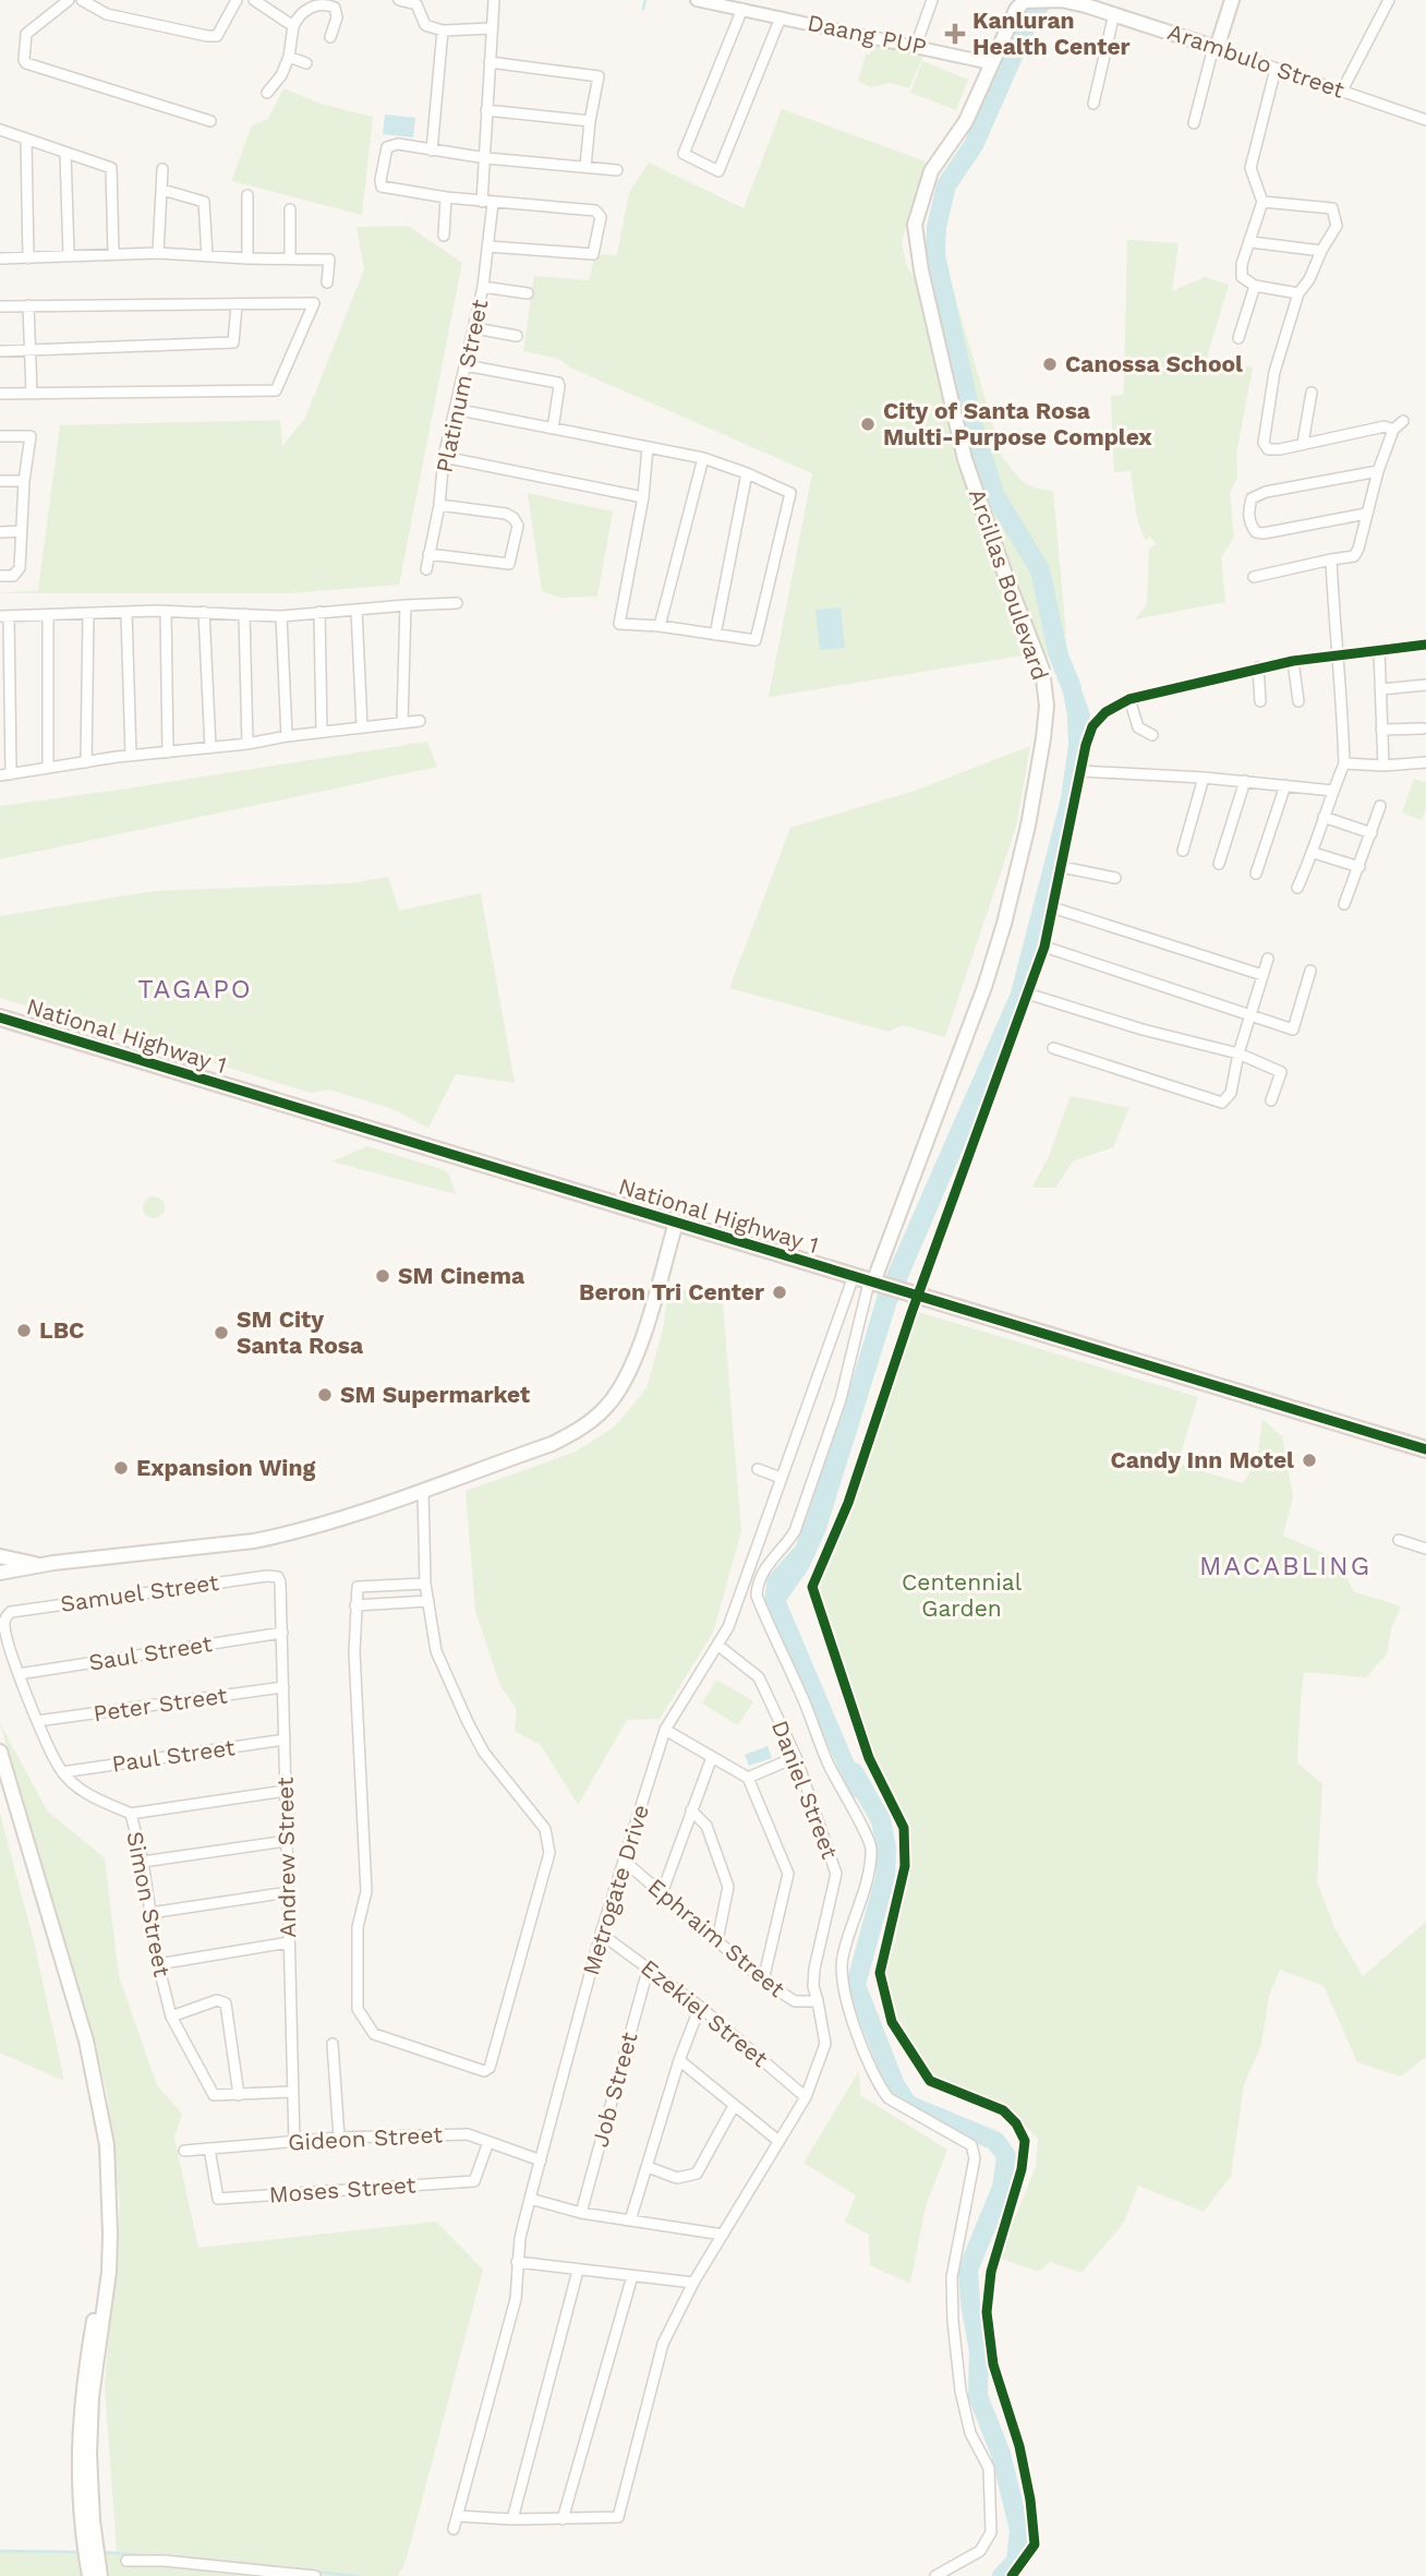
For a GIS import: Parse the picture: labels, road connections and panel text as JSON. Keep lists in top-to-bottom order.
{
  "streets": {
    "highway": ["National Highway 1"],
    "main road": ["Arambulo Street", "Arcillas Boulevard"],
    "street": [
      "Daang PUP",
      "Platinum Street",
      "Samuel Street",
      "Saul Street",
      "Peter Street",
      "Paul Street",
      "Daniel Street",
      "Andrew Street",
      "Metrogate Drive",
      "Simon Street",
      "Ephraim Street",
      "Ezekiel Street",
      "Job Street",
      "Gideon Street",
      "Moses Street"
    ]
  },
  "crossings": [
    ["Daang PUP", "Arcillas Boulevard"],
    ["Arambulo Street", "Arcillas Boulevard"],
    ["Arcillas Boulevard", "National Highway 1"],
    ["Arcillas Boulevard", "Metrogate Drive"],
    ["National Highway 1", "Metrogate Drive"],
    ["Samuel Street", "Andrew Street"],
    ["Samuel Street", "Simon Street"],
    ["Saul Street", "Andrew Street"],
    ["Saul Street", "Simon Street"],
    ["Peter Street", "Andrew Street"],
    ["Peter Street", "Simon Street"],
    ["Paul Street", "Andrew Street"],
    ["Paul Street", "Simon Street"],
    ["Daniel Street", "Metrogate Drive"],
    ["Daniel Street", "Ephraim Street"],
    ["Andrew Street", "Gideon Street"],
    ["Metrogate Drive", "Ephraim Street"],
    ["Metrogate Drive", "Ezekiel Street"],
    ["Metrogate Drive", "Gideon Street"],
    ["Ephraim Street", "Ezekiel Street"],
    ["Ezekiel Street", "Job Street"],
    ["Gideon Street", "Moses Street"]
  ],
  "districts": ["TAGAPO", "MACABLING"],
  "parks": ["Centennial Garden"],
  "places": {
    "health": ["Kanluran Health Center"],
    "other": [
      "Canossa School",
      "City of Santa Rosa Multi-Purpose Complex",
      "SM Cinema",
      "Beron Tri Center",
      "LBC",
      "SM City Santa Rosa",
      "SM Supermarket",
      "Candy Inn Motel",
      "Expansion Wing"
    ]
  }
}
